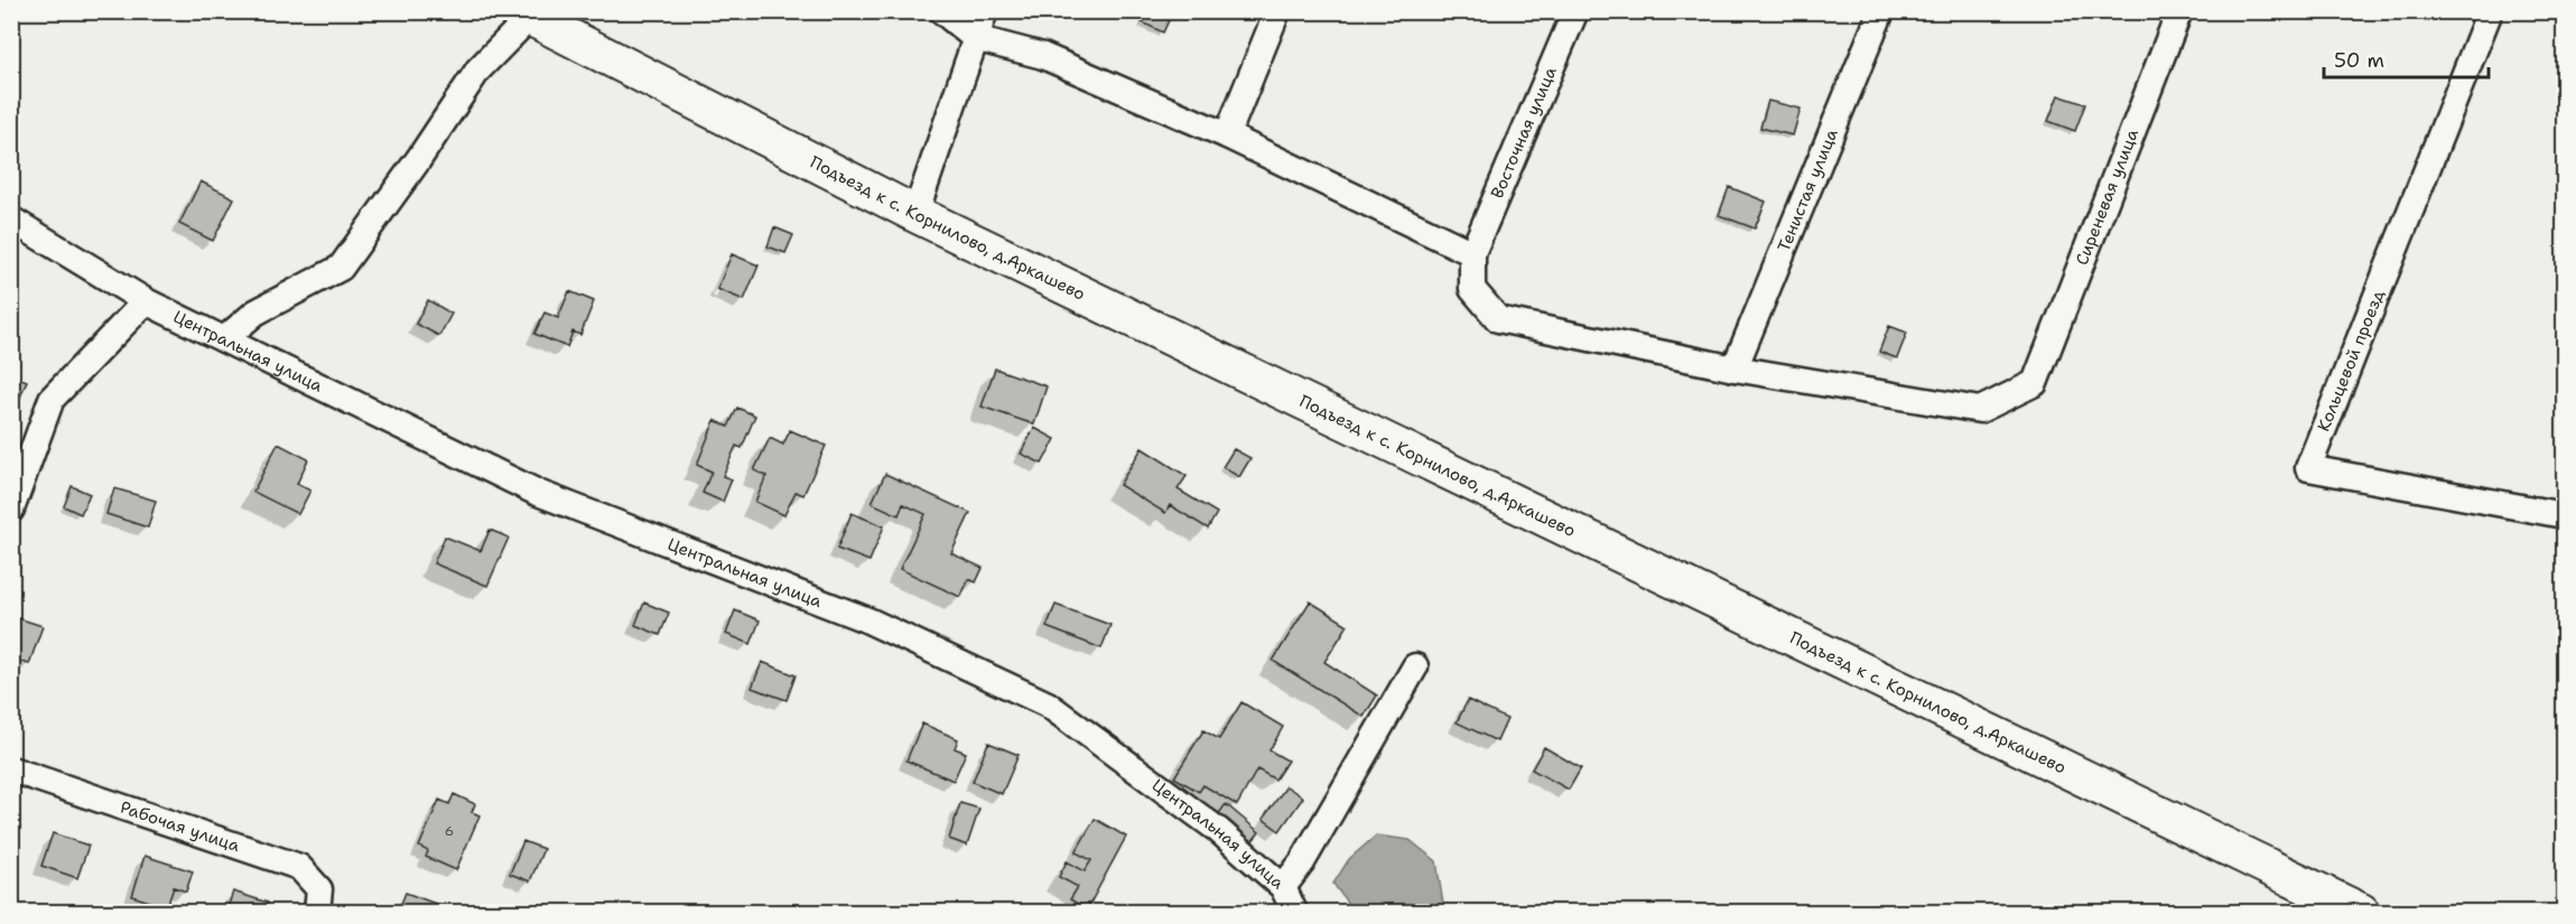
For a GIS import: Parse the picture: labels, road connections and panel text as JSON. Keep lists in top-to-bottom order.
{
  "streets": {
    "street": [
      "Восточная улица",
      "Тенистая улица",
      "Сиреневая улица",
      "Подъезд к с. Корнилово, д.Аркашево",
      "Центральная улица",
      "Кольцевой проезд",
      "Рабочая улица"
    ]
  },
  "crossings": [
    ["Тенистая улица", "Сиреневая улица"]
  ],
  "house_numbers": ["6"],
  "scale_bar": "50 m"
}
